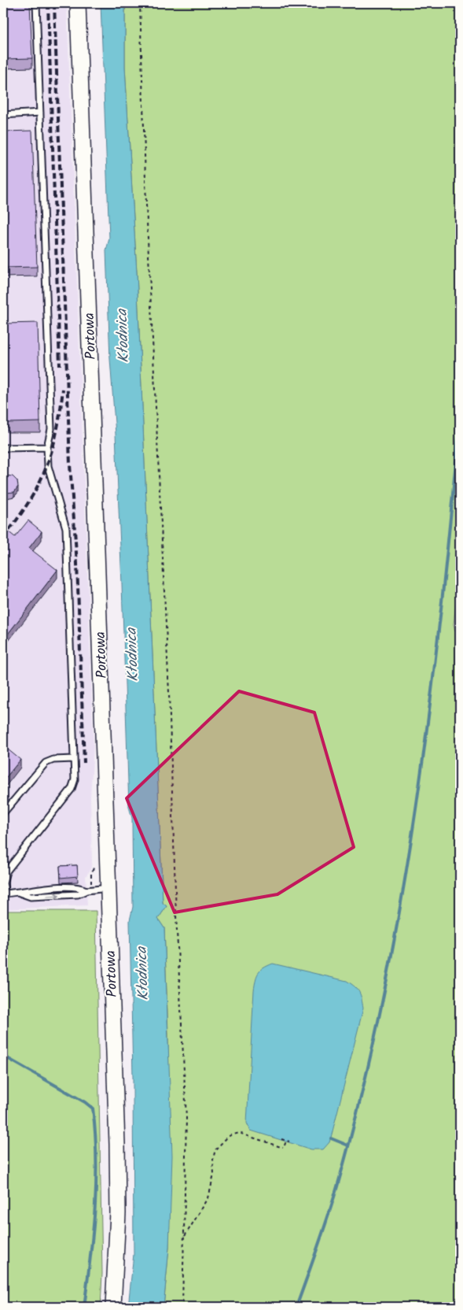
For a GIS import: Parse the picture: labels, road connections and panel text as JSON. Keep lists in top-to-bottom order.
{
  "streets": {
    "street": ["Portowa"]
  },
  "water": ["Kłodnica"]
}
